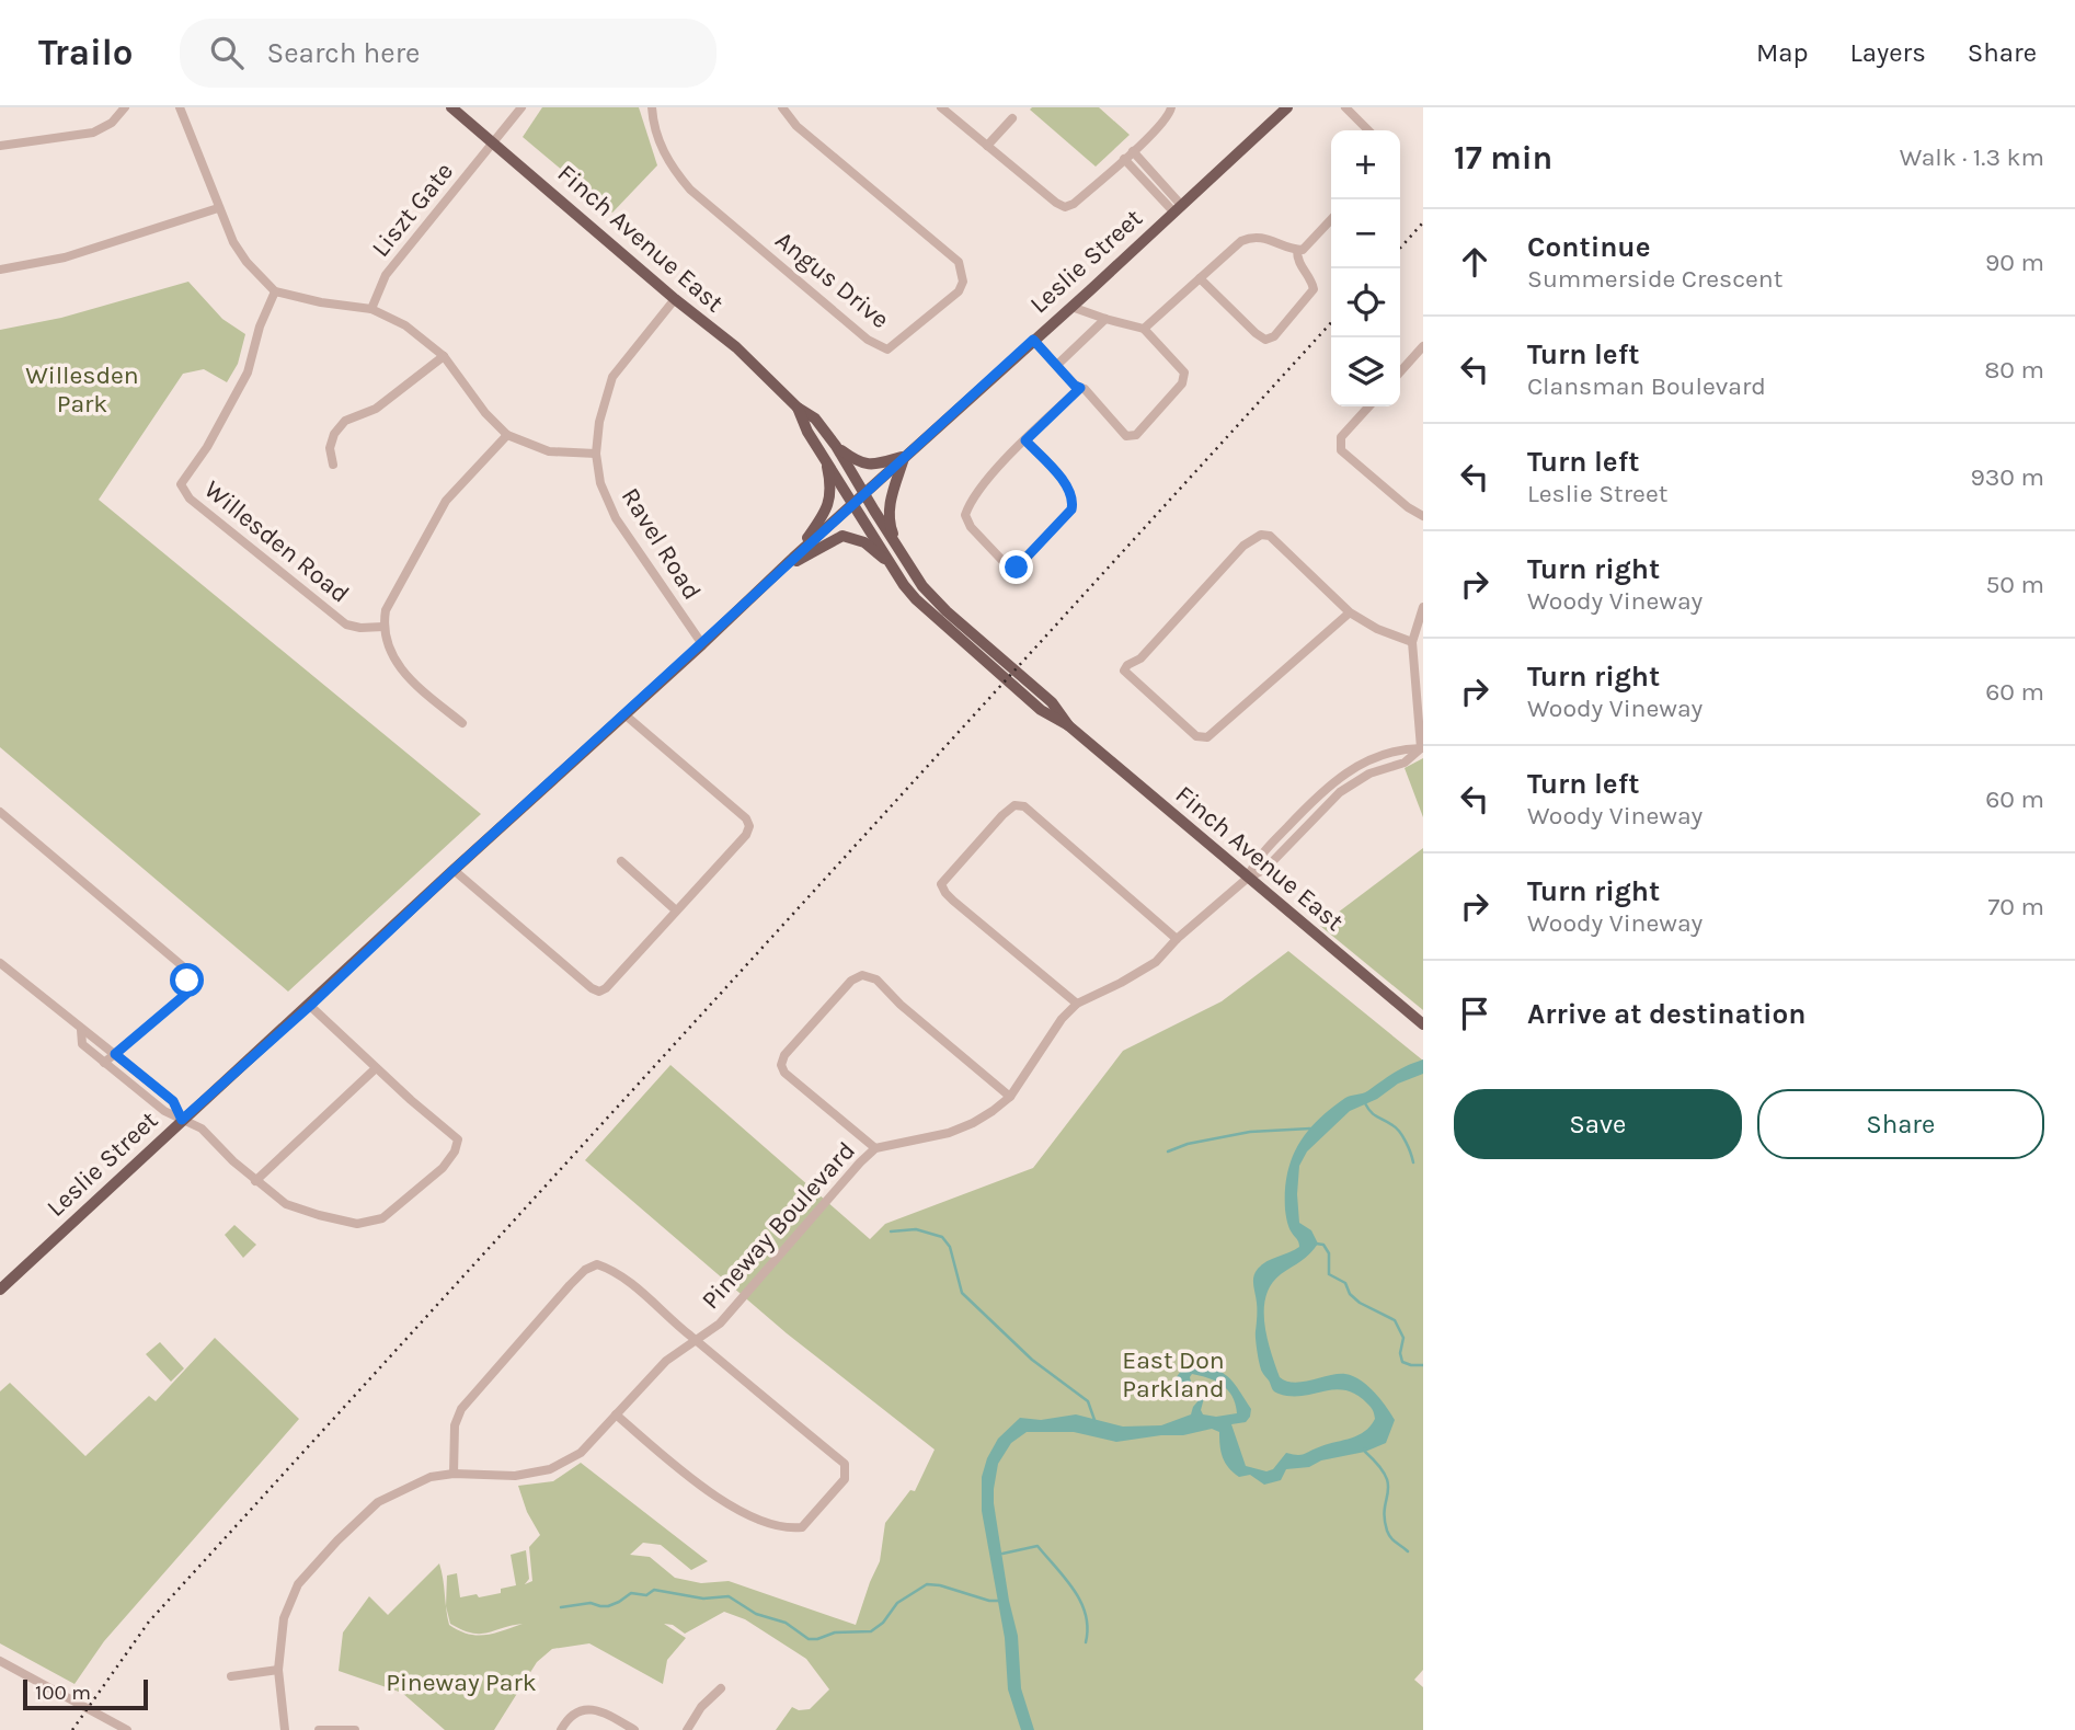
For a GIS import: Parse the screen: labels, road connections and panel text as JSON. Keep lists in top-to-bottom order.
{
  "streets": {
    "main road": ["Finch Avenue East", "Leslie Street"],
    "street": [
      "Liszt Gate",
      "Angus Drive",
      "Willesden Road",
      "Ravel Road",
      "Pineway Boulevard"
    ]
  },
  "crossings": [
    ["Liszt Gate", "Finch Avenue East"],
    ["Finch Avenue East", "Leslie Street"],
    ["Finch Avenue East", "Ravel Road"],
    ["Finch Avenue East", "Pineway Boulevard"],
    ["Leslie Street", "Ravel Road"]
  ],
  "parks": ["Willesden Park", "East Don Parkland", "Pineway Park"],
  "scale_bar": "100 m",
  "page": {
    "header": "Trailo",
    "search": "Search here",
    "nav": ["Map", "Layers", "Share"],
    "heading": ["17 min", "Walk · 1.3 km"],
    "map_buttons": ["+", "−"],
    "list": [
      ["Continue", "Summerside Crescent", "90 m"],
      ["Turn left", "Clansman Boulevard", "80 m"],
      ["Turn left", "Leslie Street", "930 m"],
      ["Turn right", "Woody Vineway", "50 m"],
      ["Turn right", "Woody Vineway", "60 m"],
      ["Turn left", "Woody Vineway", "60 m"],
      ["Turn right", "Woody Vineway", "70 m"],
      "Arrive at destination"
    ],
    "buttons": ["Save", "Share"],
    "scale": "100 m"
  }
}
